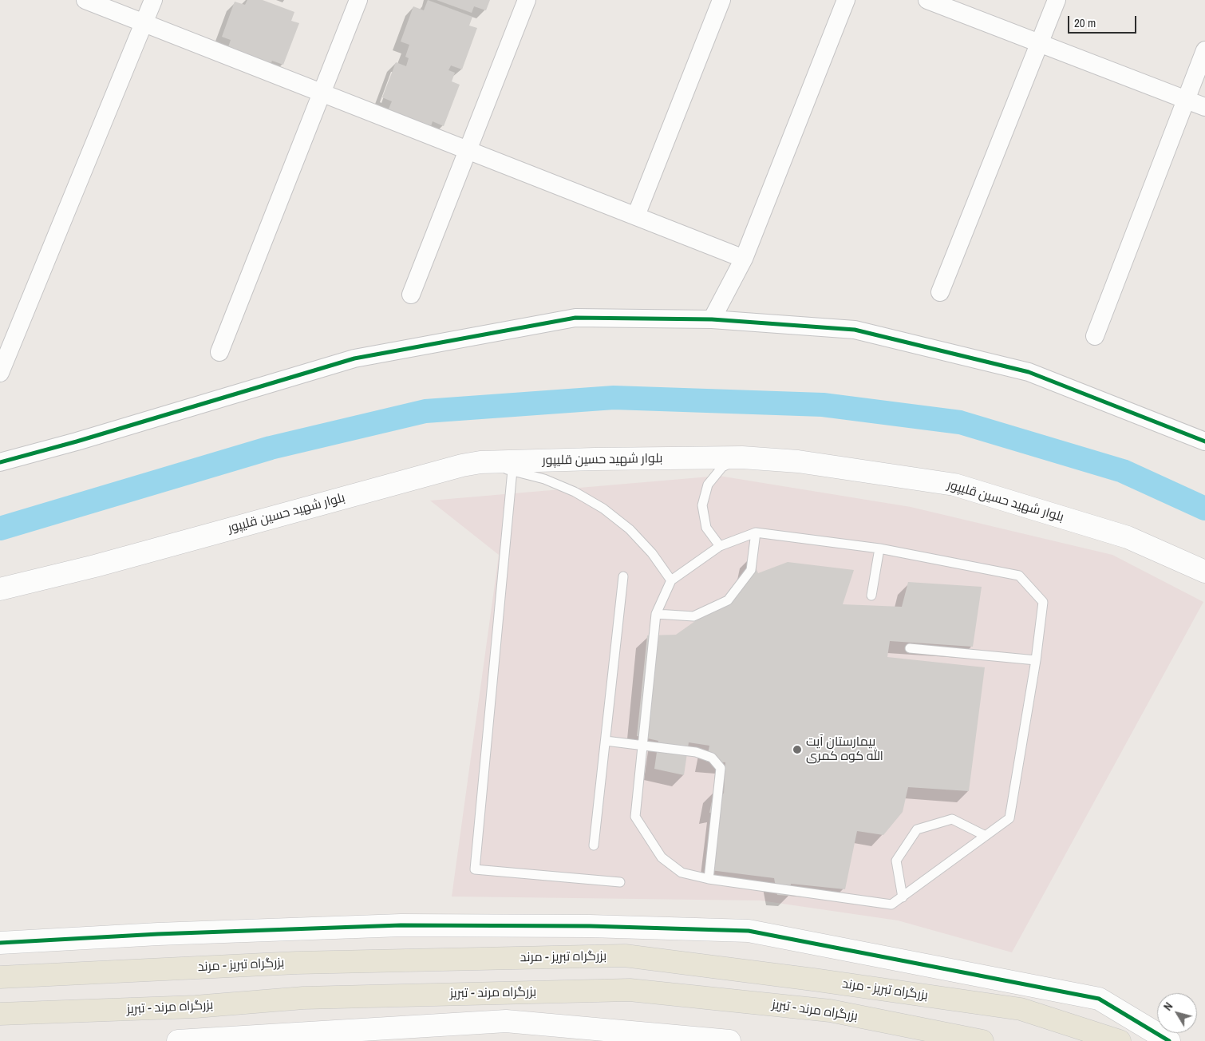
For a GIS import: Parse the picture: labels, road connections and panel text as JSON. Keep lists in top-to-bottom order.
{
  "streets": {
    "main road": ["بزرگراه تبریز - مرند", "بزرگراه مرند - تبریز"],
    "street": ["بلوار شهید حسین قلیپور"]
  },
  "places": ["بیمارستان آیت الله کوه کمری"],
  "scale_bar": "20 m",
  "north": "top left"
}
